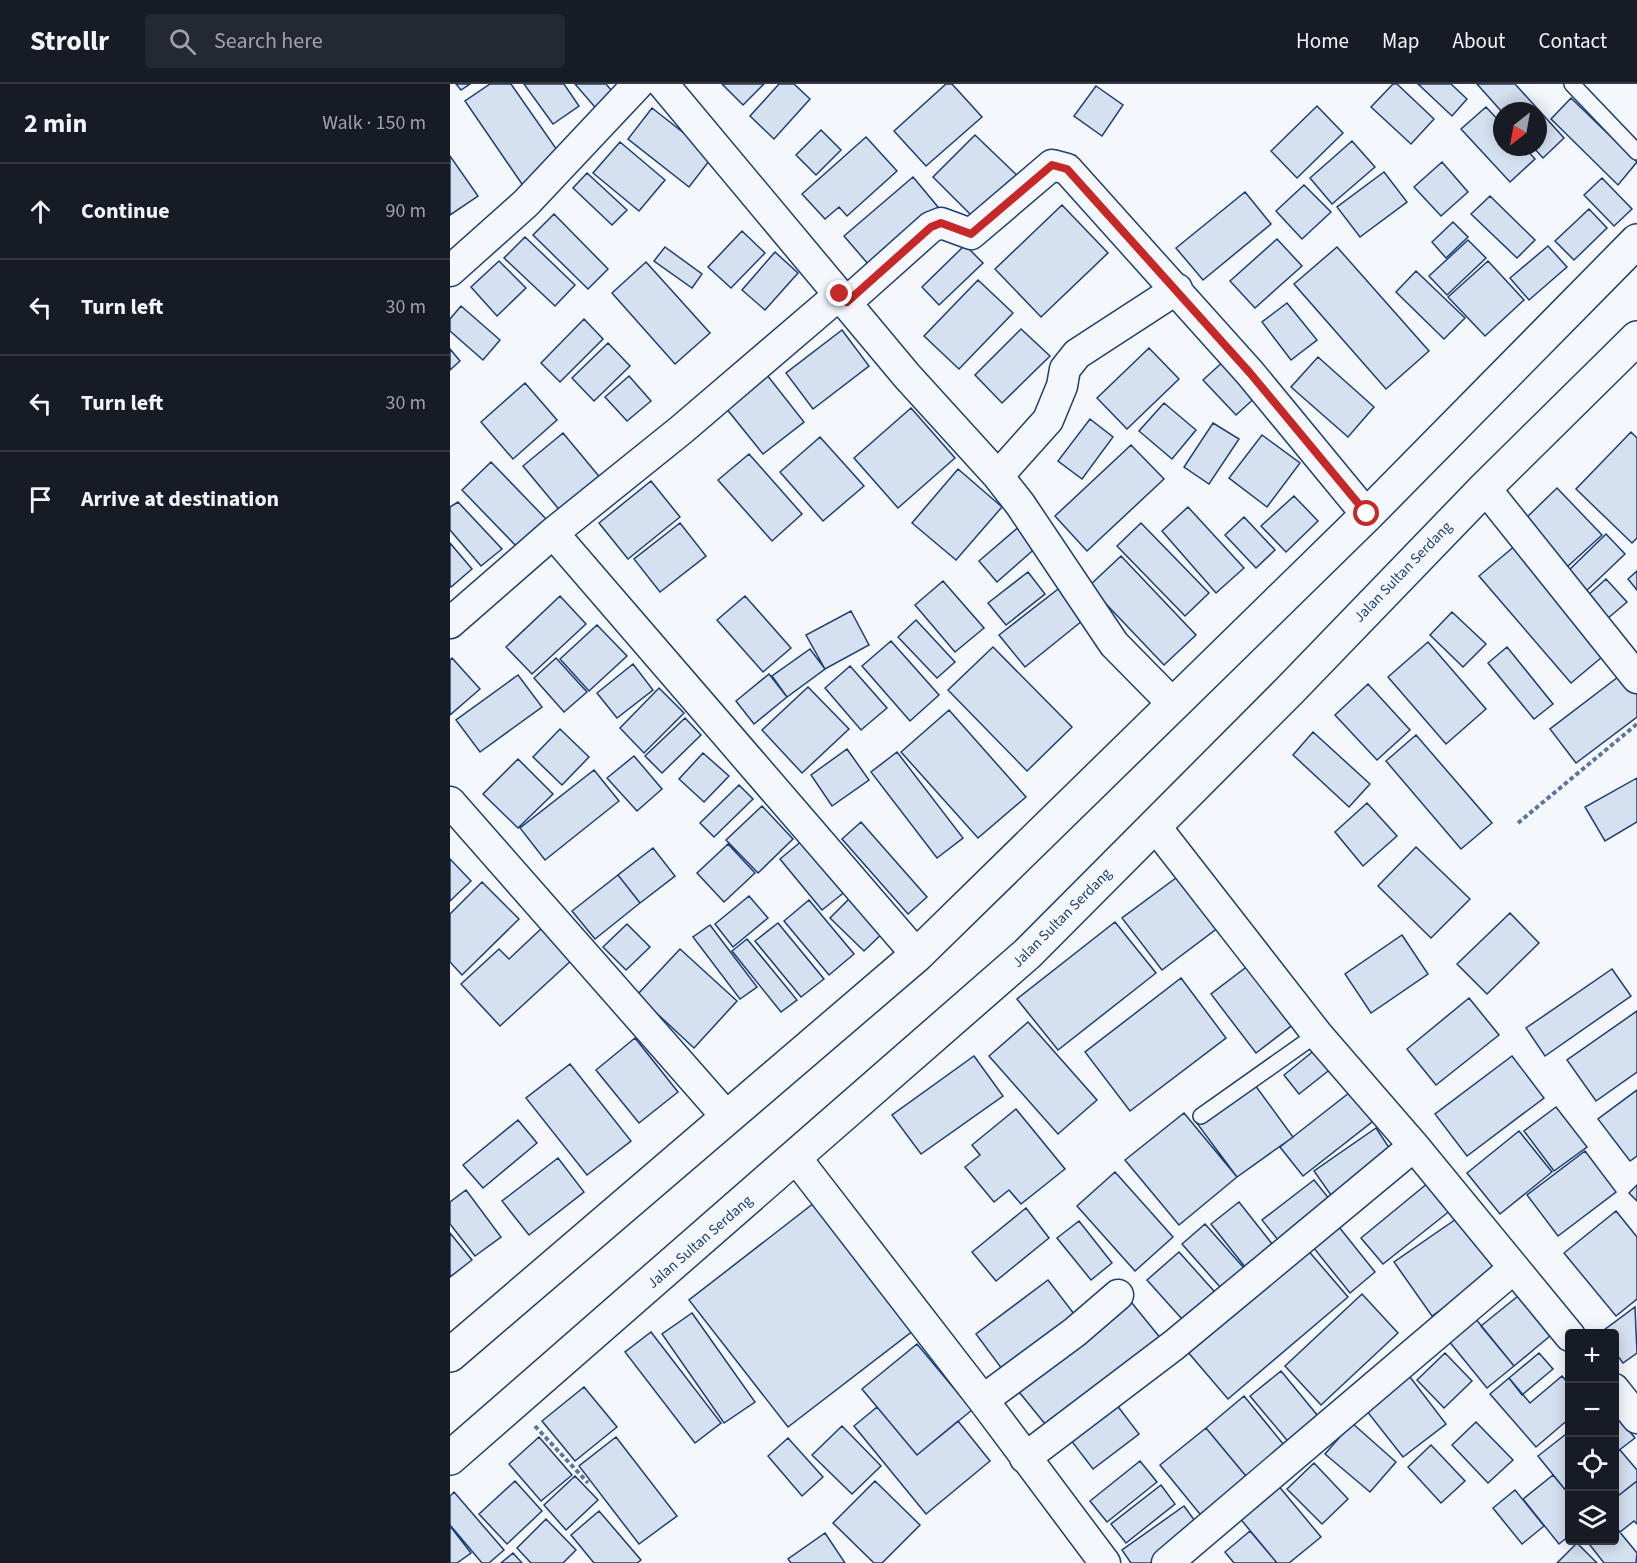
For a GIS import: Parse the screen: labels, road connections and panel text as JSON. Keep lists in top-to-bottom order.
{
  "streets": {
    "highway": ["Jalan Sultan Serdang"]
  },
  "north": "bottom left",
  "page": {
    "header": "Strollr",
    "search": "Search here",
    "nav": [
      "Home",
      "Map",
      "About",
      "Contact"
    ],
    "heading": ["2 min", "Walk · 150 m"],
    "list": [
      ["Continue", "90 m"],
      ["Turn left", "30 m"],
      ["Turn left", "30 m"],
      "Arrive at destination"
    ],
    "map_buttons": ["+", "−"]
  }
}
